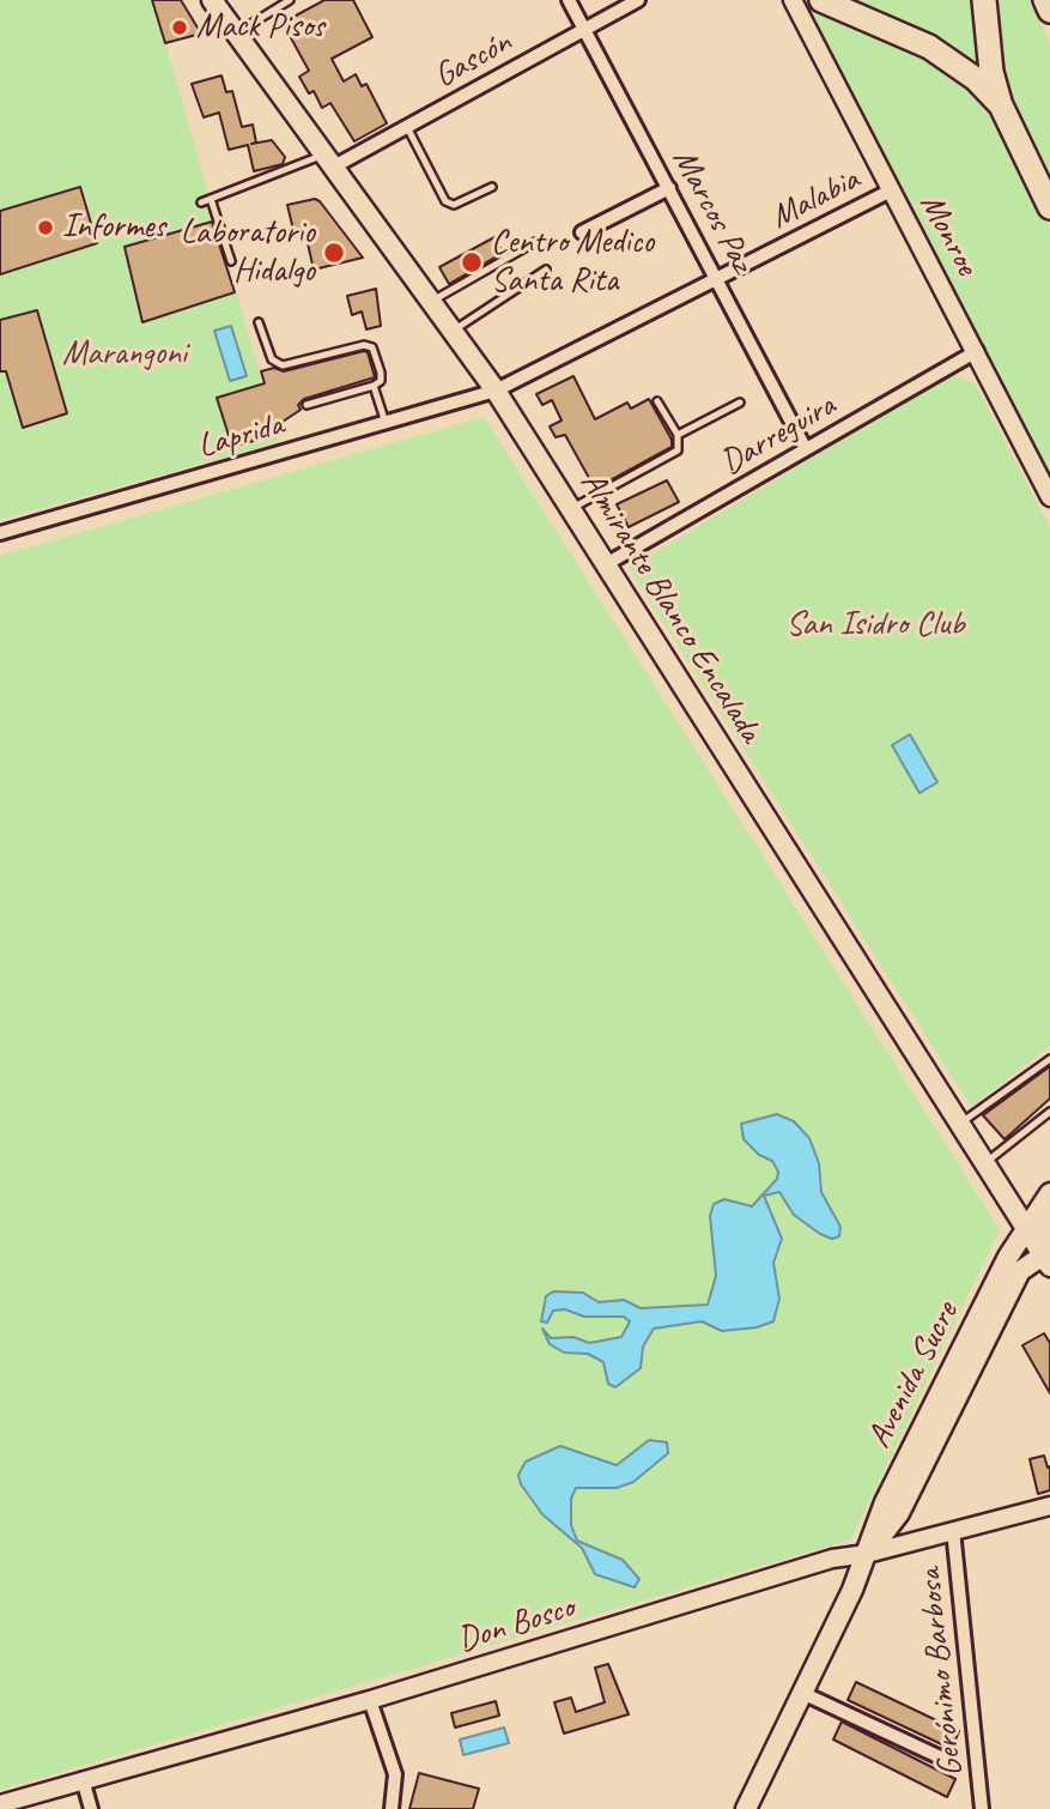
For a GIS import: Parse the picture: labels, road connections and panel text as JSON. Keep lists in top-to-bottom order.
{
  "streets": {
    "main road": ["Almirante Blanco Encalada", "Avenida Sucre"],
    "street": [
      "Gascón",
      "Malabia",
      "Marcos Paz",
      "Monroe",
      "Darreguira",
      "Laprida",
      "Don Bosco",
      "Gerónimo Barbosa"
    ]
  },
  "crossings": [
    ["Gascón", "Marcos Paz"],
    ["Gascón", "Almirante Blanco Encalada"],
    ["Malabia", "Marcos Paz"],
    ["Malabia", "Monroe"],
    ["Malabia", "Laprida"],
    ["Malabia", "Almirante Blanco Encalada"],
    ["Marcos Paz", "Darreguira"],
    ["Monroe", "Darreguira"],
    ["Darreguira", "Almirante Blanco Encalada"],
    ["Laprida", "Almirante Blanco Encalada"],
    ["Almirante Blanco Encalada", "Avenida Sucre"],
    ["Avenida Sucre", "Don Bosco"],
    ["Don Bosco", "Gerónimo Barbosa"]
  ],
  "parks": ["Marangoni", "San Isidro Club"],
  "places": [
    "Mack Pisos",
    "Informes",
    "Laboratorio Hidalgo",
    "Centro Medico Santa Rita"
  ]
}
